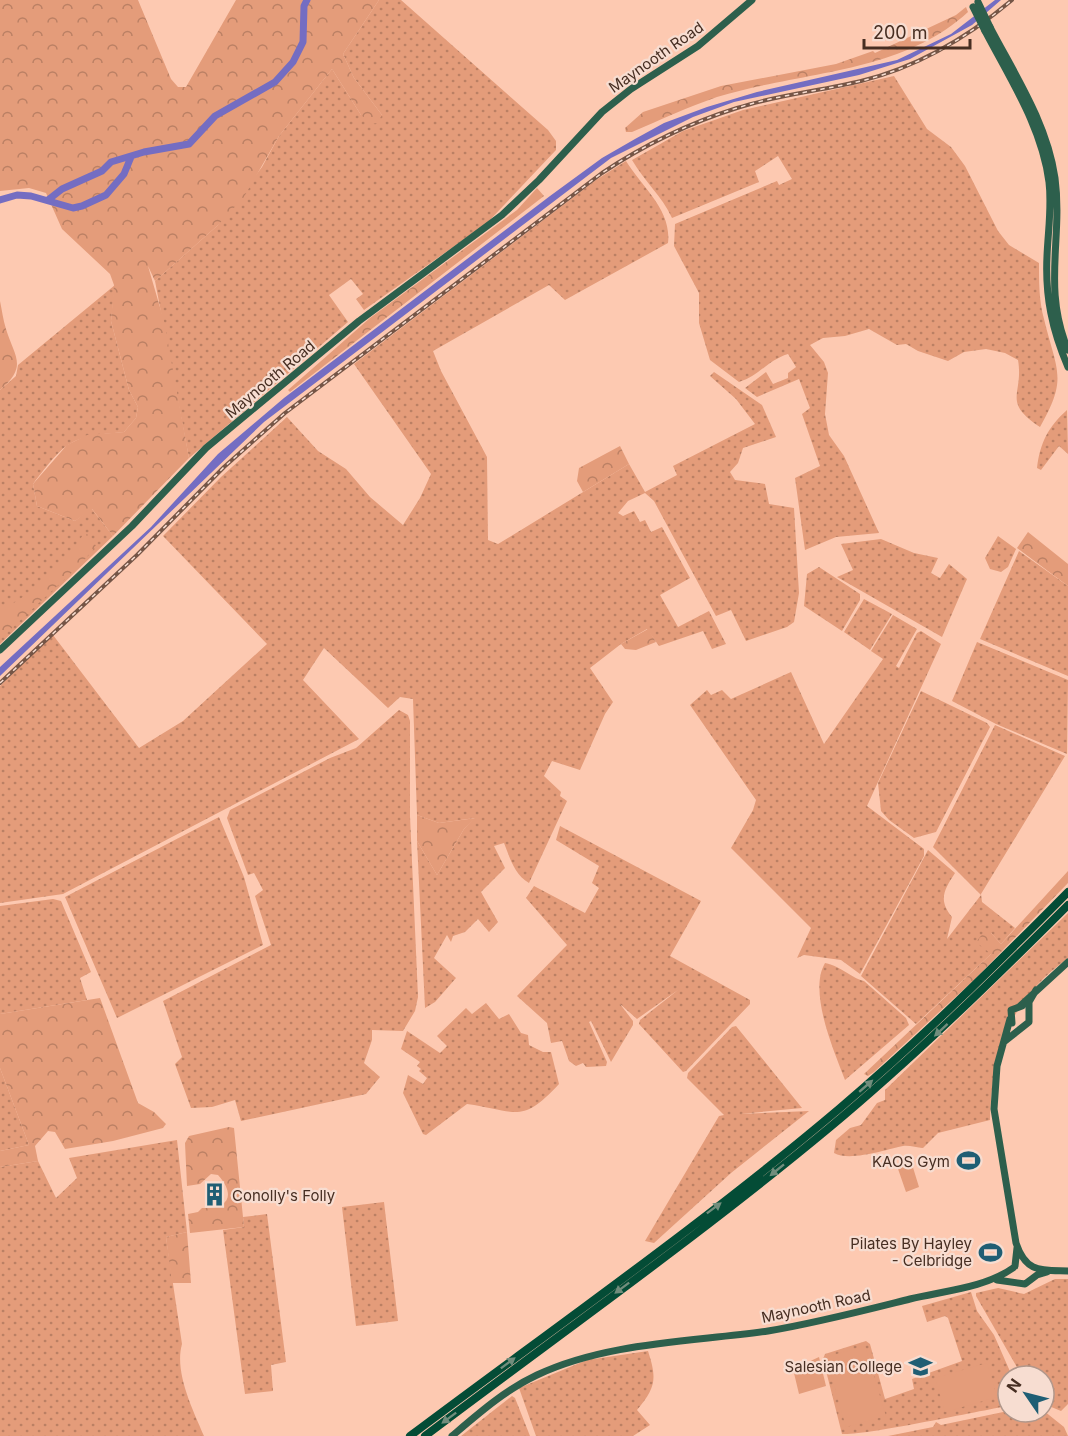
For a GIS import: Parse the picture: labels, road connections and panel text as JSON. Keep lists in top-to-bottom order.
{
  "streets": {
    "main road": ["Maynooth Road"]
  },
  "places": {
    "sports": ["KAOS Gym", "Pilates By Hayley - Celbridge"],
    "building": ["Conolly's Folly"],
    "school or university": ["Salesian College"]
  },
  "scale_bar": "200 m",
  "north": "top left"
}
